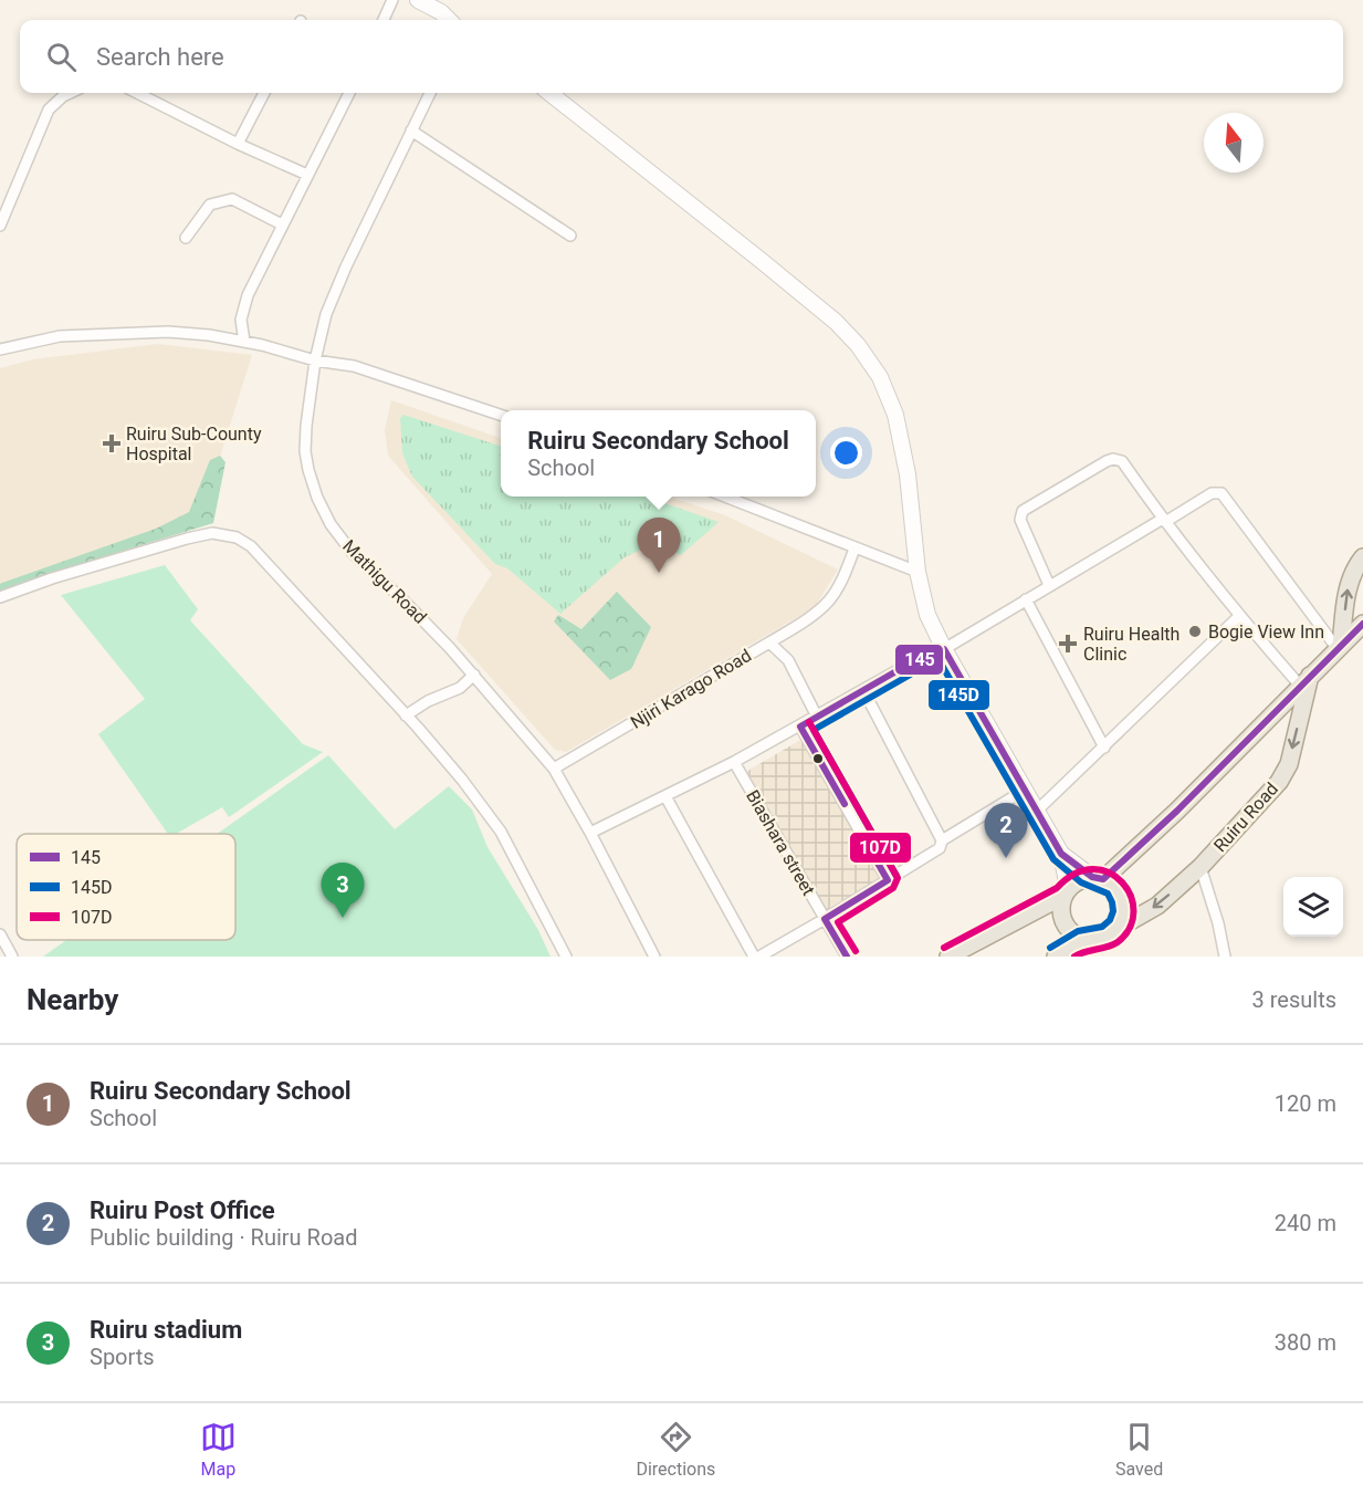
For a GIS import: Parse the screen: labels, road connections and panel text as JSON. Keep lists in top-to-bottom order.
{
  "streets": {
    "main road": ["Ruiru Road"],
    "street": ["Mathigu Road", "Njiri Karago Road", "Biashara street"]
  },
  "crossings": [
    ["Mathigu Road", "Njiri Karago Road"]
  ],
  "places": {
    "health": ["Ruiru Sub-County Hospital", "Ruiru Health Clinic"],
    "other": ["Bogie View Inn"]
  },
  "lines": ["transit line 145", "transit line 145D", "transit line 107D"],
  "legend": ["145", "145D", "107D"],
  "north": "top",
  "page": {
    "search": "Search here",
    "popup": ["Ruiru Secondary School", "School"],
    "pins": ["1", "2", "3"],
    "heading": ["Nearby", "3 results"],
    "list": [
      {
        "mark": "1",
        "name": "Ruiru Secondary School",
        "note": "School",
        "value": "120 m"
      },
      {
        "mark": "2",
        "name": "Ruiru Post Office",
        "note": "Public building · Ruiru Road",
        "value": "240 m"
      },
      {
        "mark": "3",
        "name": "Ruiru stadium",
        "note": "Sports",
        "value": "380 m"
      }
    ],
    "nav": ["Map", "Directions", "Saved"]
  }
}
